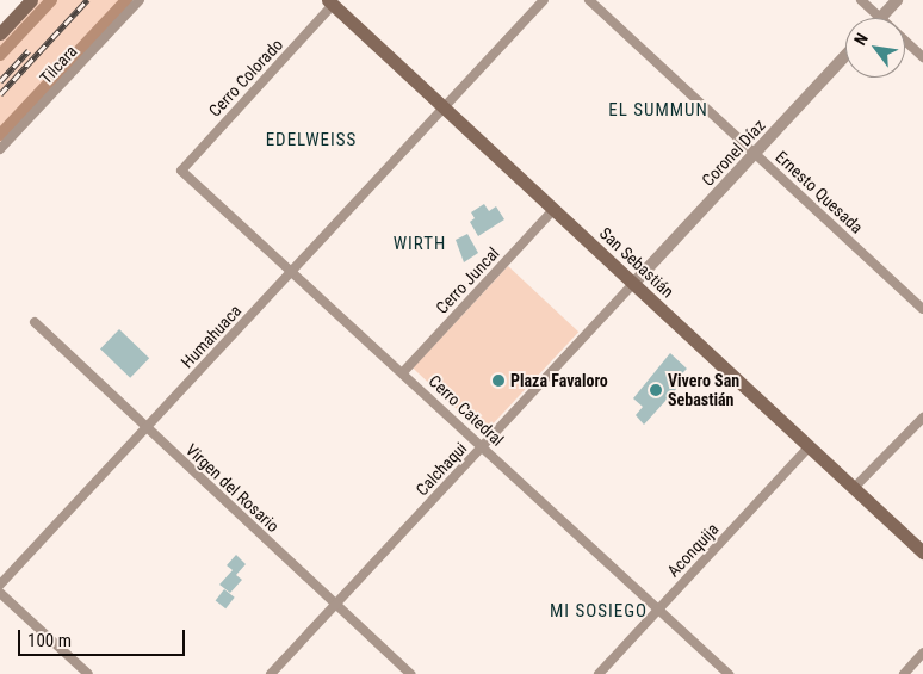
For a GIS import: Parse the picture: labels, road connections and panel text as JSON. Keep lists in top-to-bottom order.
{
  "streets": {
    "main road": ["San Sebastián"],
    "street": [
      "Tilcara",
      "Cerro Colorado",
      "Coronel Díaz",
      "Ernesto Quesada",
      "Cerro Juncal",
      "Humahuaca",
      "Cerro Catedral",
      "Calchaqui",
      "Virgen del Rosario",
      "Aconquija"
    ]
  },
  "crossings": [
    ["Cerro Colorado", "San Sebastián"],
    ["Cerro Colorado", "Cerro Catedral"],
    ["Coronel Díaz", "Ernesto Quesada"],
    ["Coronel Díaz", "San Sebastián"],
    ["Coronel Díaz", "Calchaqui"],
    ["San Sebastián", "Cerro Juncal"],
    ["San Sebastián", "Humahuaca"],
    ["San Sebastián", "Calchaqui"],
    ["San Sebastián", "Aconquija"],
    ["Cerro Juncal", "Cerro Catedral"],
    ["Humahuaca", "Cerro Catedral"],
    ["Humahuaca", "Virgen del Rosario"],
    ["Cerro Catedral", "Calchaqui"],
    ["Cerro Catedral", "Aconquija"],
    ["Calchaqui", "Virgen del Rosario"]
  ],
  "districts": [
    "EL SUMMUN",
    "EDELWEISS",
    "WIRTH",
    "MI SOSIEGO"
  ],
  "places": ["Plaza Favaloro", "Vivero San Sebastián"],
  "scale_bar": "100 m",
  "north": "top left"
}
